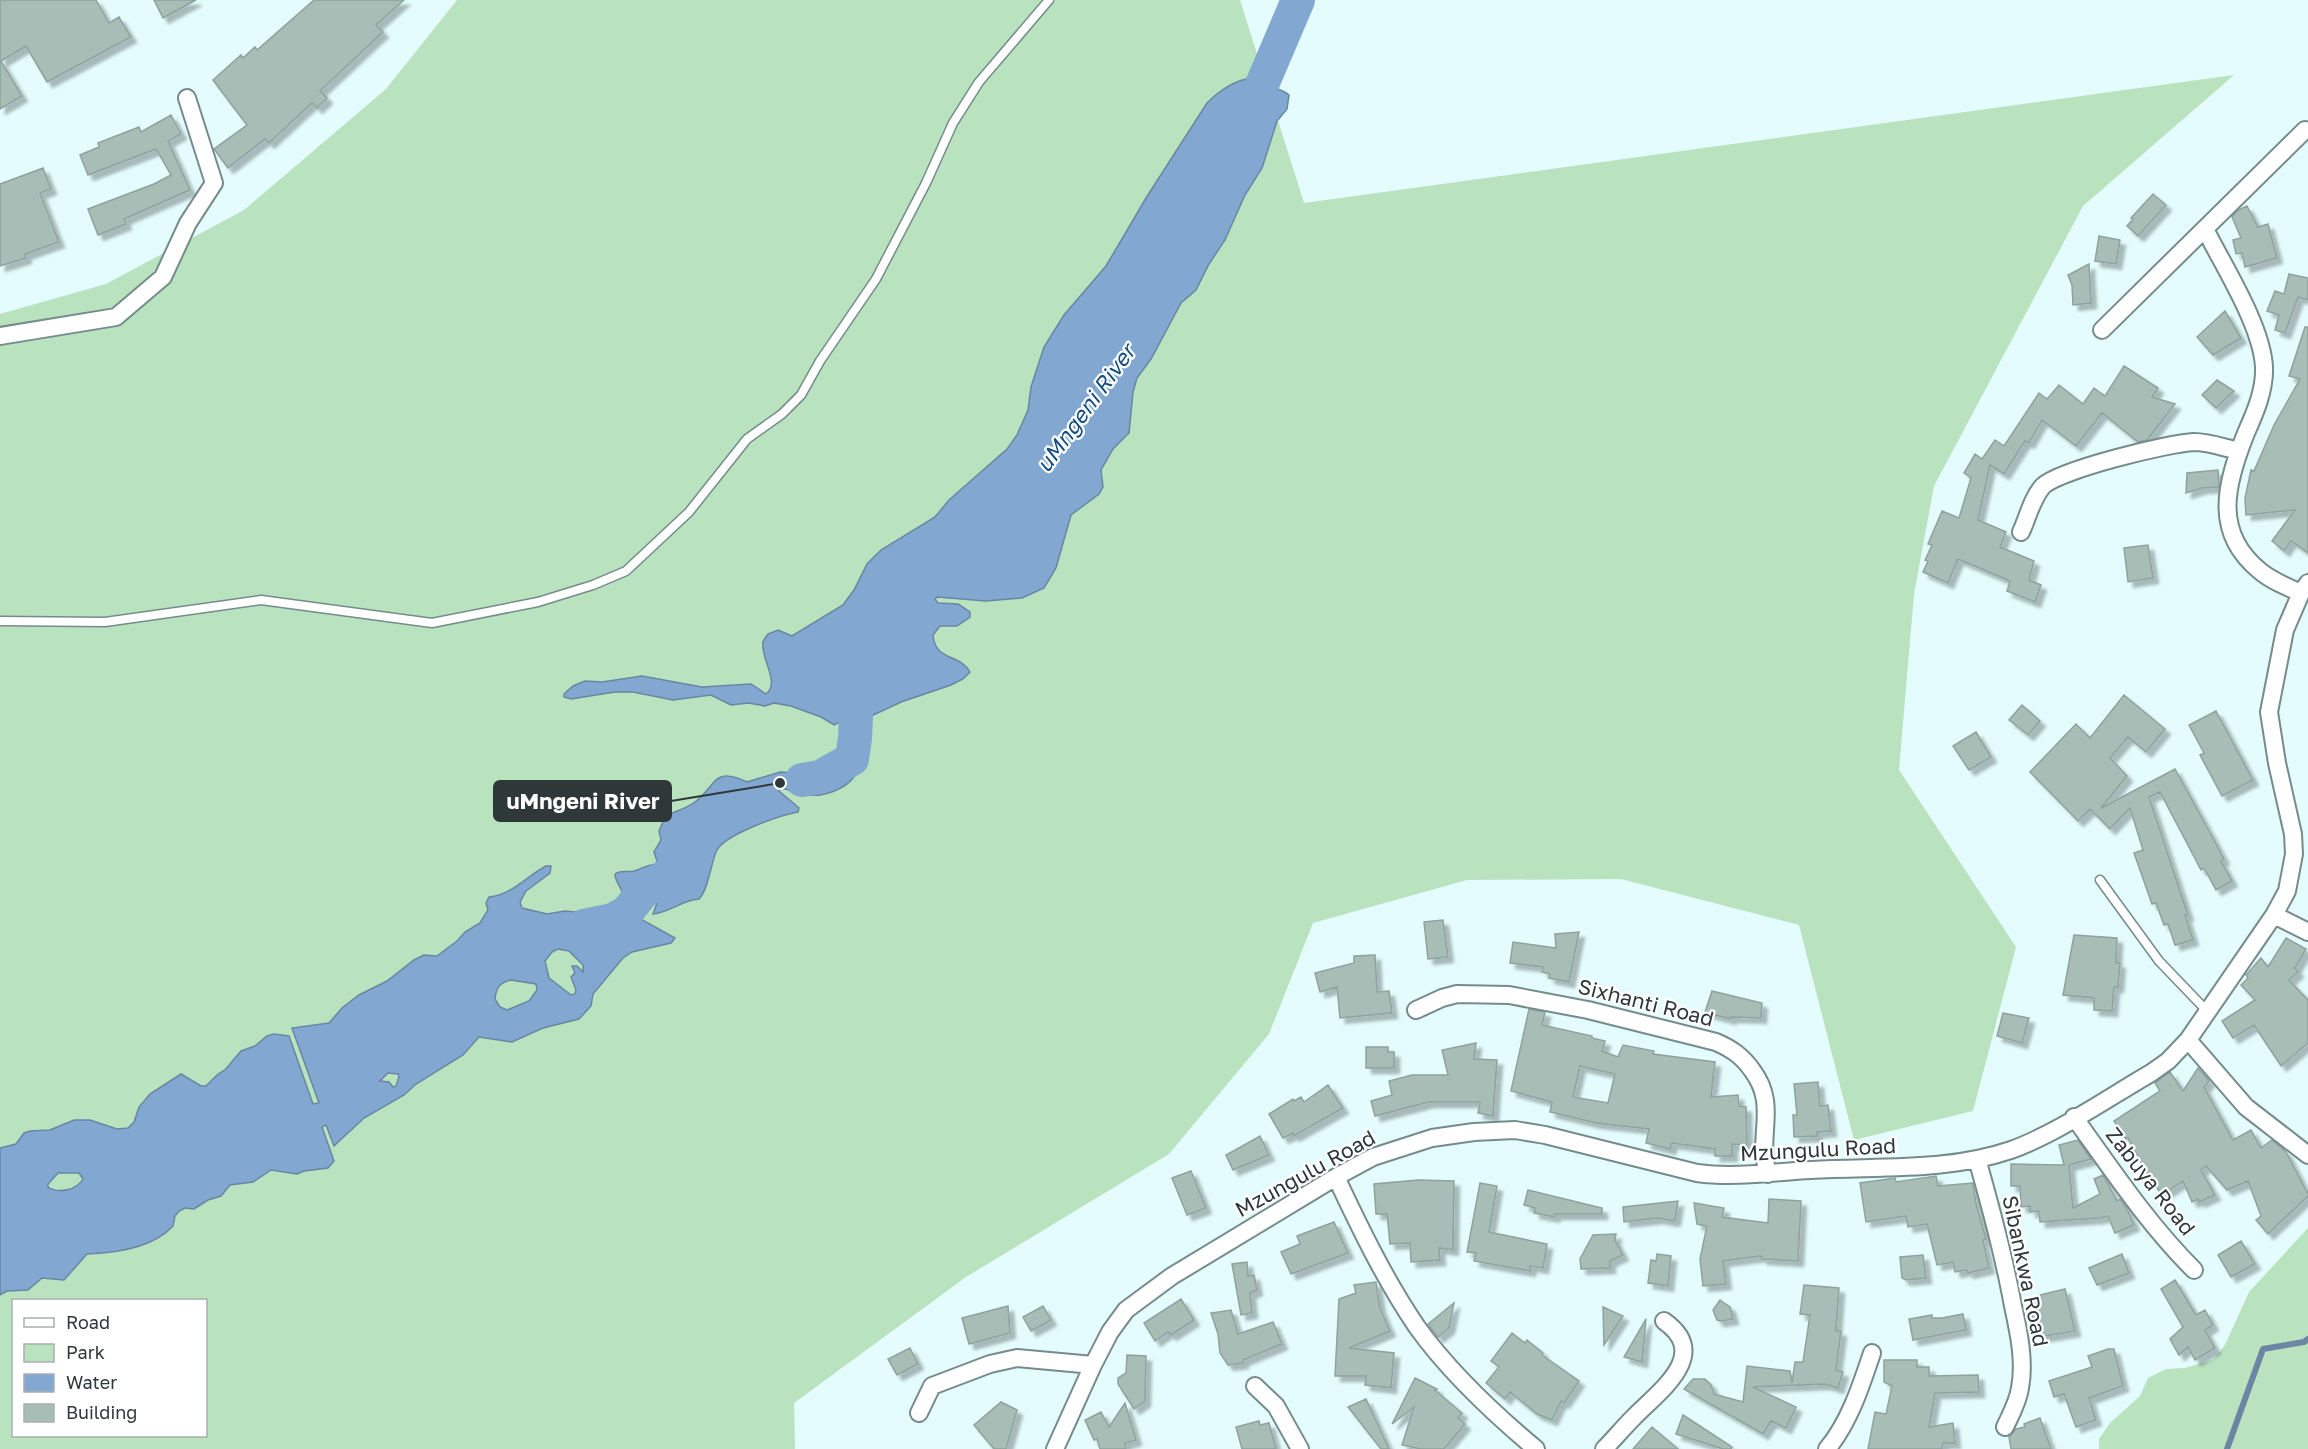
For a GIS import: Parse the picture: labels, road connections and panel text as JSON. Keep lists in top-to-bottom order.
{
  "streets": {
    "street": [
      "Sixhanti Road",
      "Mzungulu Road",
      "Zabuya Road",
      "Sibankwa Road"
    ]
  },
  "crossings": [
    ["Sixhanti Road", "Mzungulu Road"],
    ["Mzungulu Road", "Zabuya Road"],
    ["Mzungulu Road", "Sibankwa Road"]
  ],
  "water": ["uMngeni River"],
  "places": ["uMngeni River"],
  "legend": [
    "Road",
    "Park",
    "Water",
    "Building"
  ]
}
